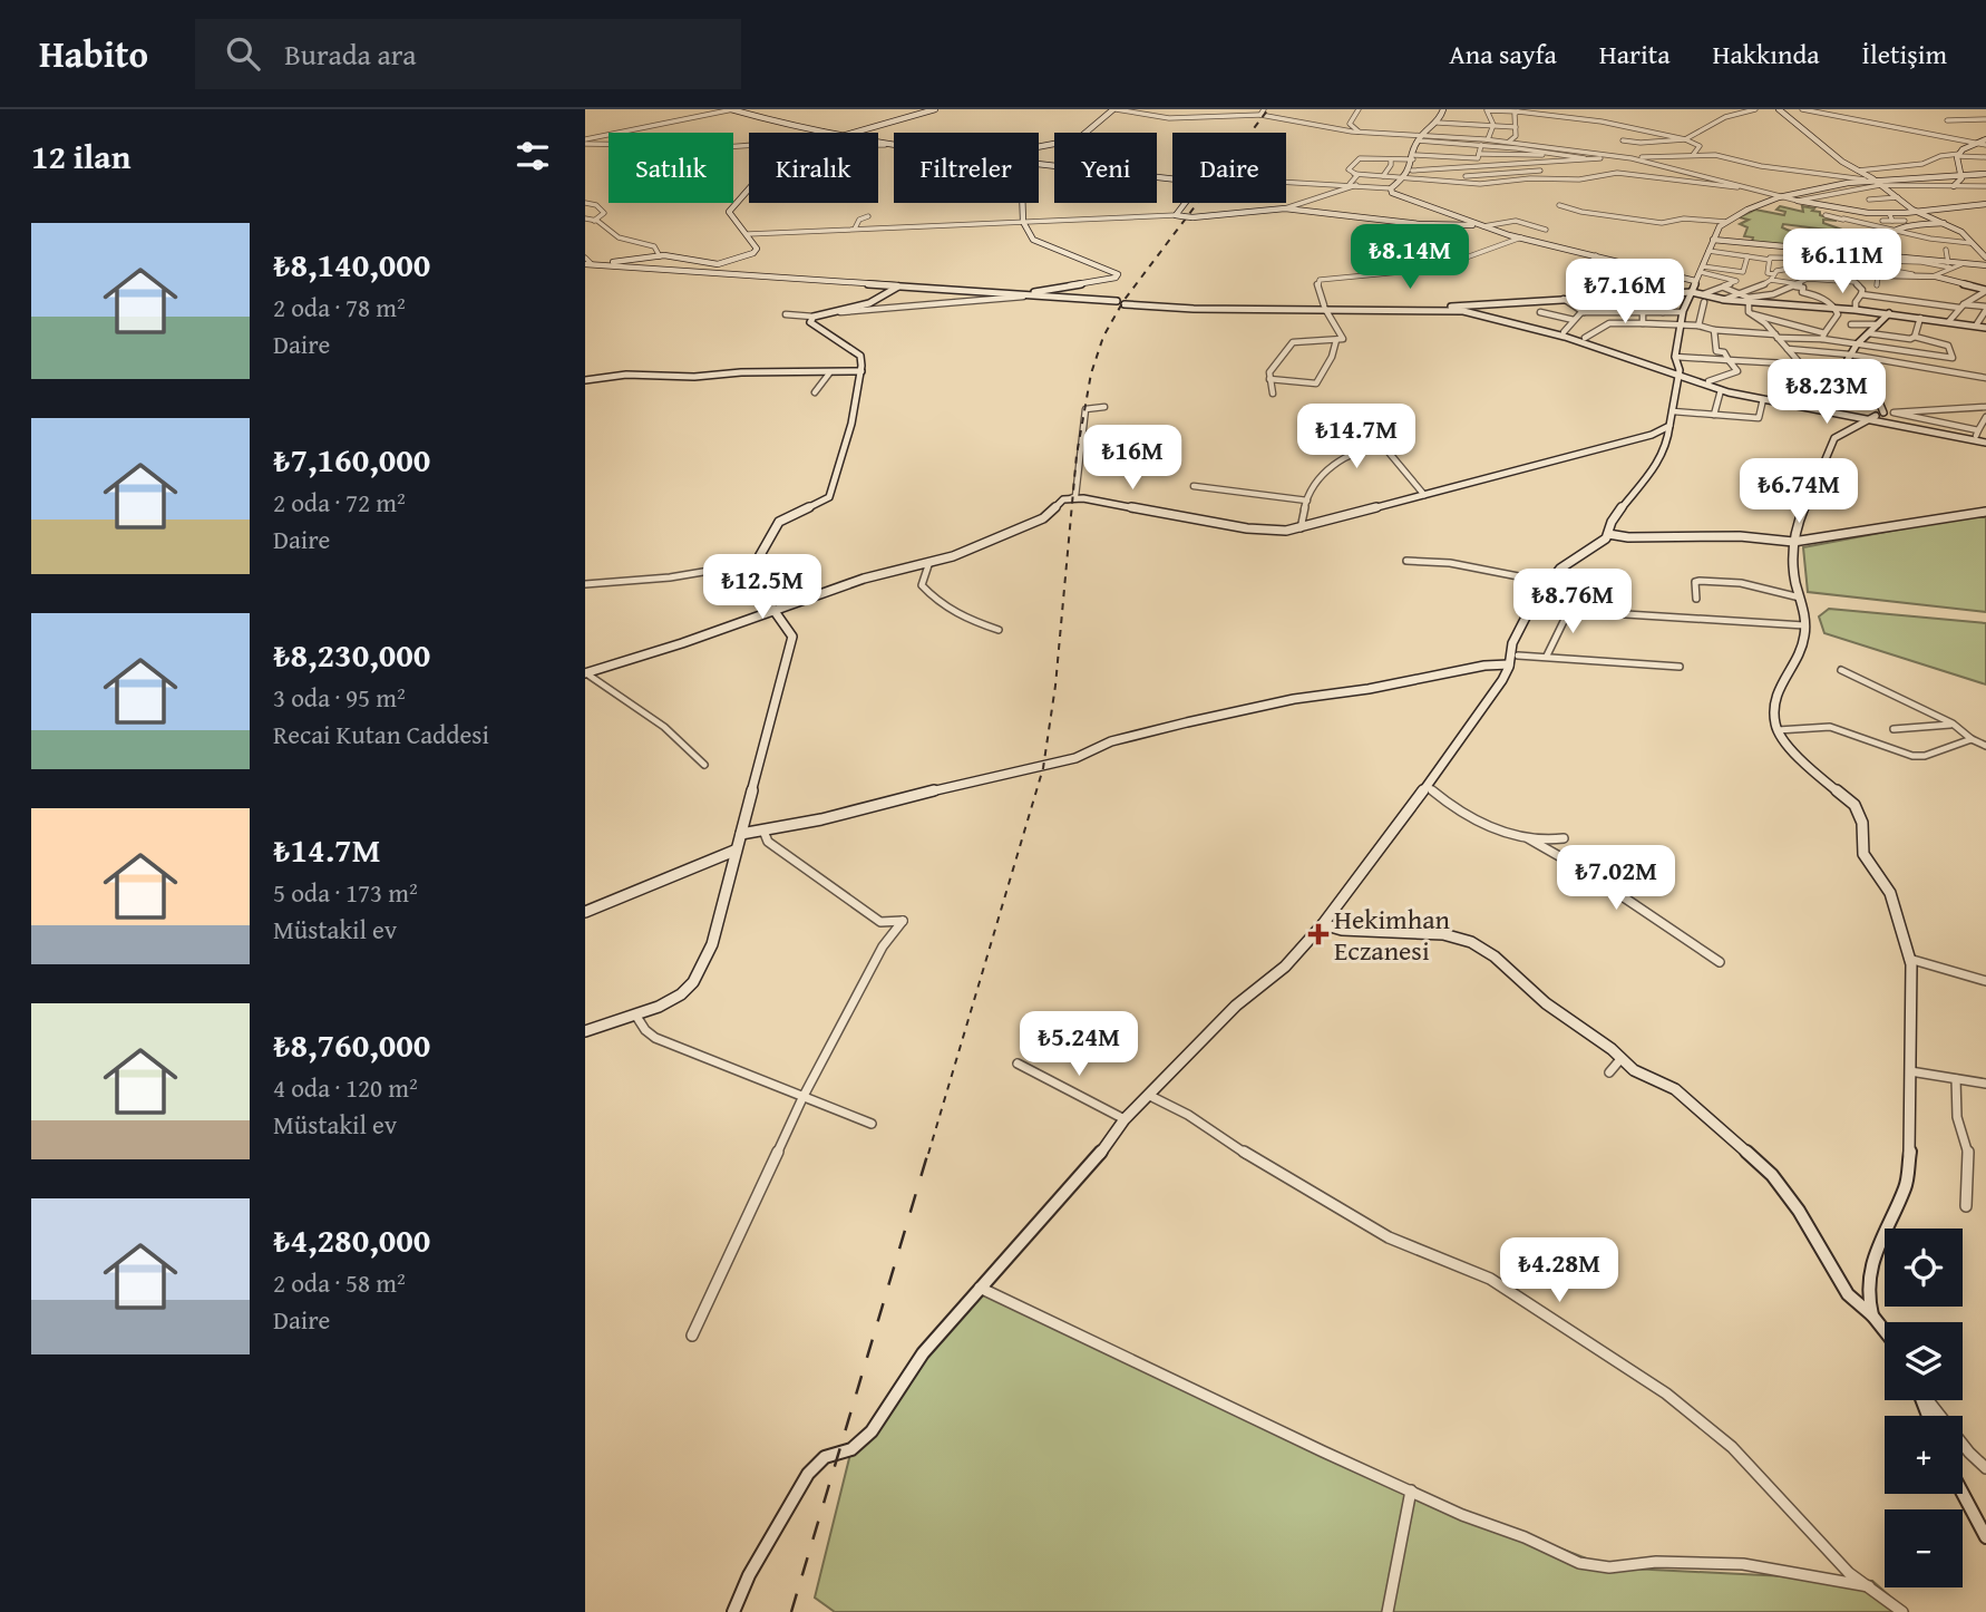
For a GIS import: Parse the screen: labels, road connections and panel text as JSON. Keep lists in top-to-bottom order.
{
  "places": {
    "health": ["Hekimhan Eczanesi"]
  },
  "page": {
    "header": "Habito",
    "search": "Burada ara",
    "nav": [
      "Ana sayfa",
      "Harita",
      "Hakkında",
      "İletişim"
    ],
    "heading": "12 ilan",
    "chip": [
      "Satılık",
      "Kiralık",
      "Filtreler",
      "Yeni",
      "Daire"
    ],
    "list": [
      {
        "name": "₺8,140,000",
        "note": "2 oda · 78 m² · Daire"
      },
      {
        "name": "₺7,160,000",
        "note": "2 oda · 72 m² · Daire"
      },
      {
        "name": "₺8,230,000",
        "note": "3 oda · 95 m² · Recai Kutan Caddesi"
      },
      {
        "name": "₺14.7M",
        "note": "5 oda · 173 m² · Müstakil ev"
      },
      {
        "name": "₺8,760,000",
        "note": "4 oda · 120 m² · Müstakil ev"
      },
      {
        "name": "₺4,280,000",
        "note": "2 oda · 58 m² · Daire"
      }
    ],
    "price": [
      "₺8.14M",
      "₺6.11M",
      "₺7.16M",
      "₺8.23M",
      "₺14.7M",
      "₺16M",
      "₺6.74M",
      "₺12.5M",
      "₺8.76M",
      "₺7.02M",
      "₺5.24M",
      "₺4.28M"
    ],
    "map_buttons": ["+", "−"]
  }
}
